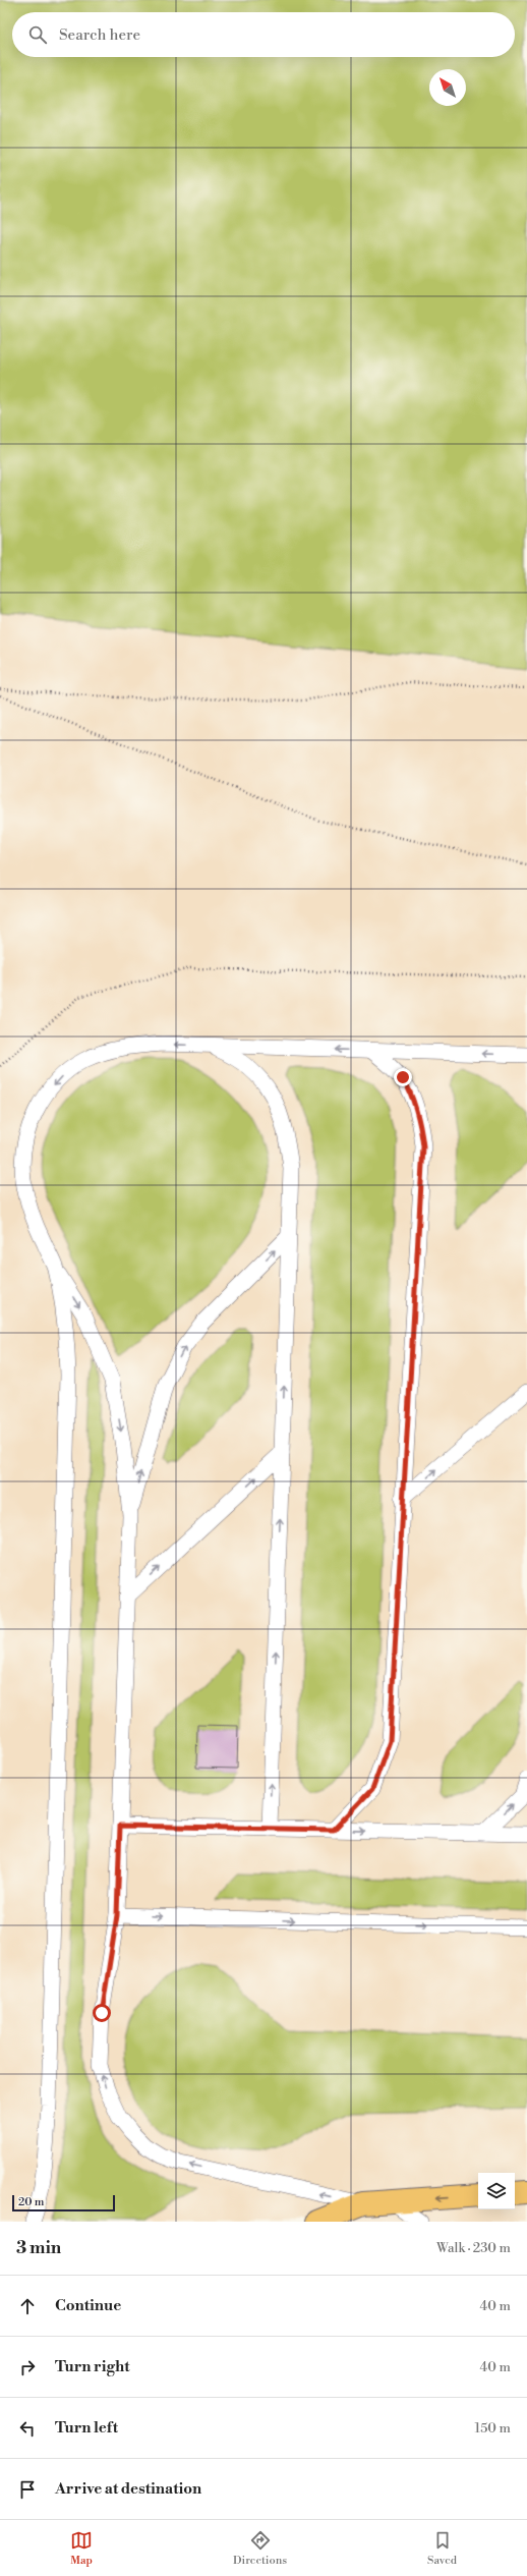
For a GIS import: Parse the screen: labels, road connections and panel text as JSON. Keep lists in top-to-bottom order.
{
  "scale_bar": "20 m",
  "north": "top left",
  "page": {
    "search": "Search here",
    "scale": "20 m",
    "heading": ["3 min", "Walk · 230 m"],
    "list": [
      ["Continue", "40 m"],
      ["Turn right", "40 m"],
      ["Turn left", "150 m"],
      "Arrive at destination"
    ],
    "nav": ["Map", "Directions", "Saved"]
  }
}
